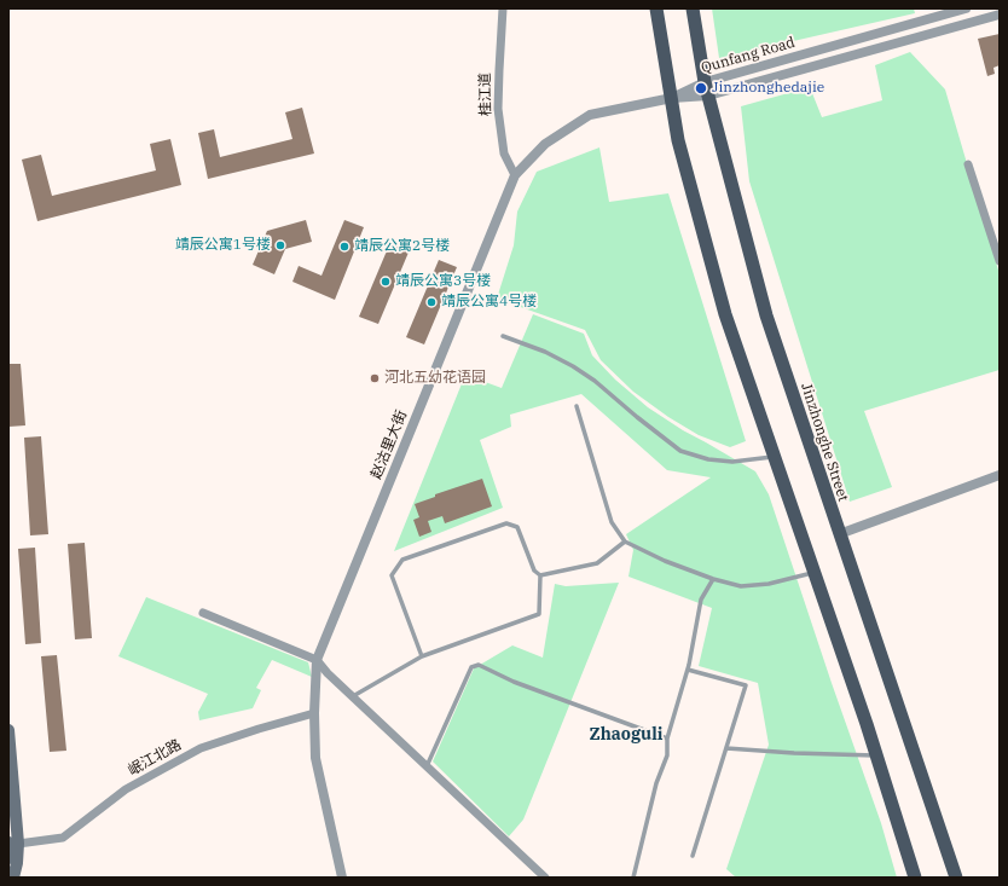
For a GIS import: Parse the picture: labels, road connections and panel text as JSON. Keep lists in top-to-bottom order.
{
  "streets": {
    "main road": ["Jinzhonghe Street"],
    "street": [
      "Qunfang Road",
      "桂江道",
      "赵沽里大街",
      "岷江北路"
    ]
  },
  "crossings": [
    ["Qunfang Road", "Jinzhonghe Street"],
    ["Qunfang Road", "赵沽里大街"],
    ["桂江道", "赵沽里大街"],
    ["赵沽里大街", "岷江北路"]
  ],
  "districts": ["Zhaoguli"],
  "places": [
    "Jinzhonghedajie",
    "靖辰公寓1号楼",
    "靖辰公寓2号楼",
    "靖辰公寓3号楼",
    "靖辰公寓4号楼",
    "河北五幼花语园"
  ]
}
